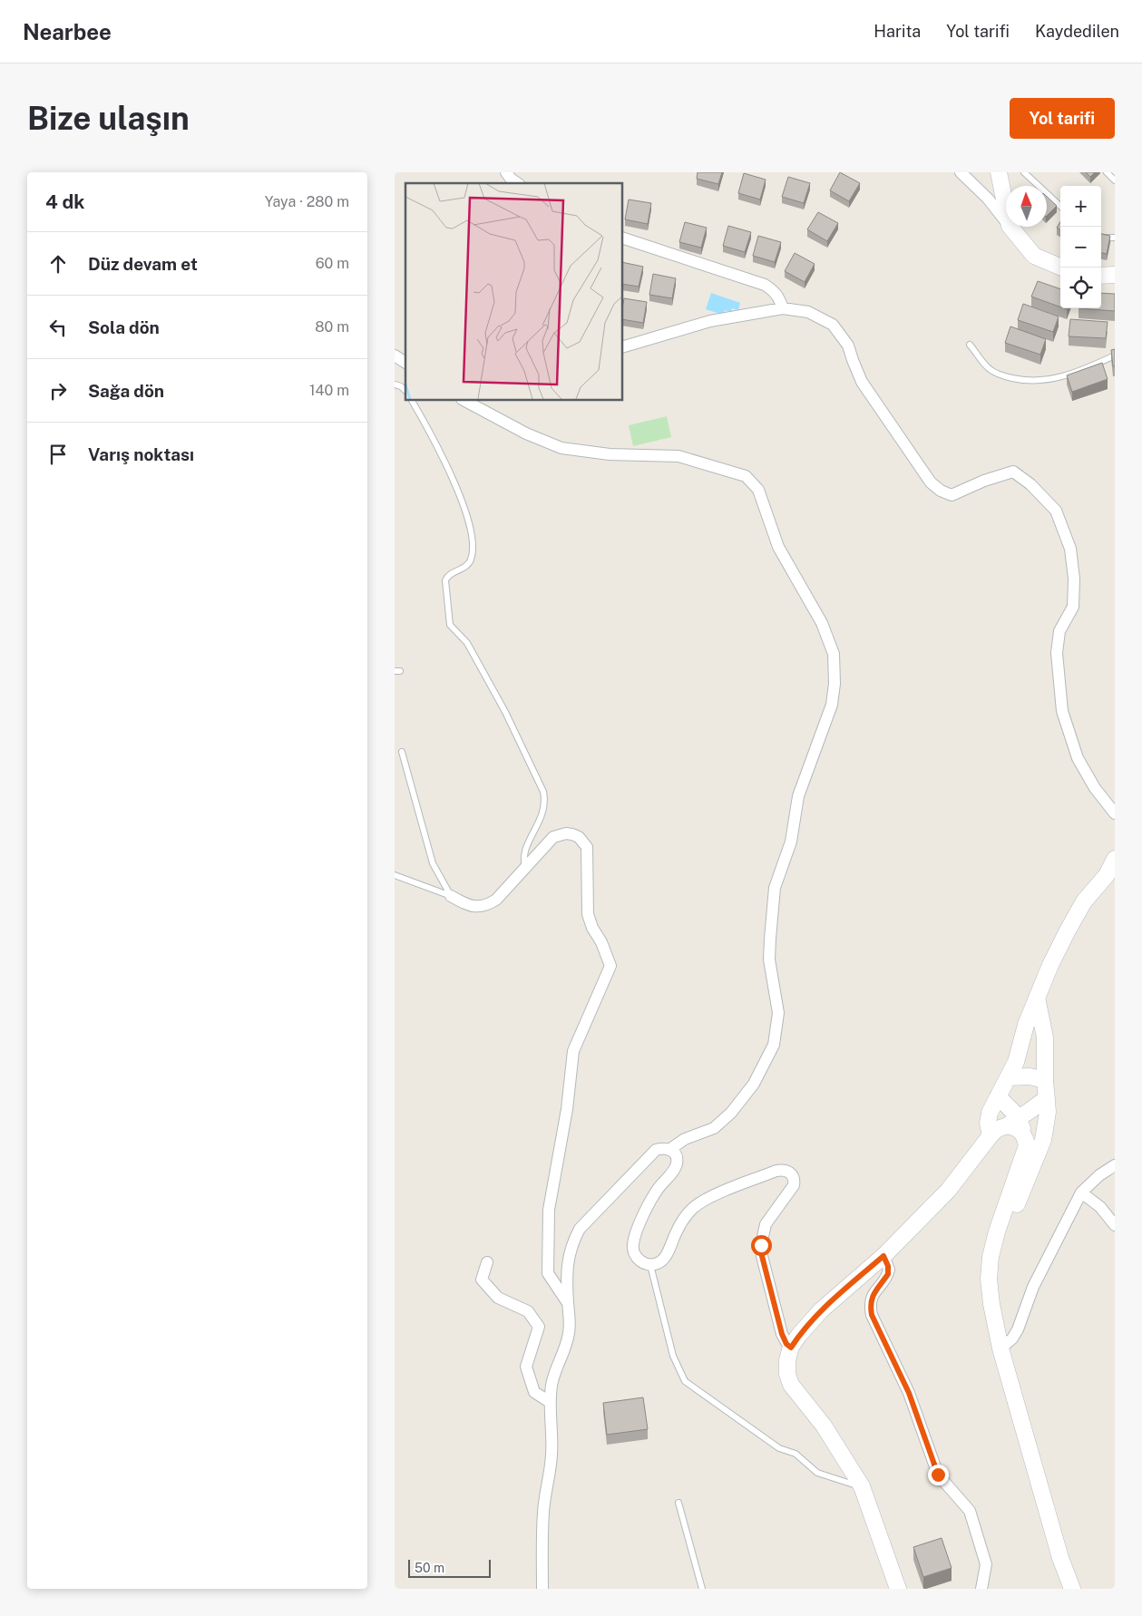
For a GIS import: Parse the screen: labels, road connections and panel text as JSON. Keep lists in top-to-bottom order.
{
  "scale_bar": "50 m",
  "north": "top",
  "page": {
    "header": "Nearbee",
    "nav": ["Harita", "Yol tarifi", "Kaydedilen"],
    "buttons": "Yol tarifi",
    "title": "Bize ulaşın",
    "heading": ["4 dk", "Yaya · 280 m"],
    "map_buttons": ["+", "−"],
    "list": [
      ["Düz devam et", "60 m"],
      ["Sola dön", "80 m"],
      ["Sağa dön", "140 m"],
      "Varış noktası"
    ],
    "scale": "50 m"
  }
}
